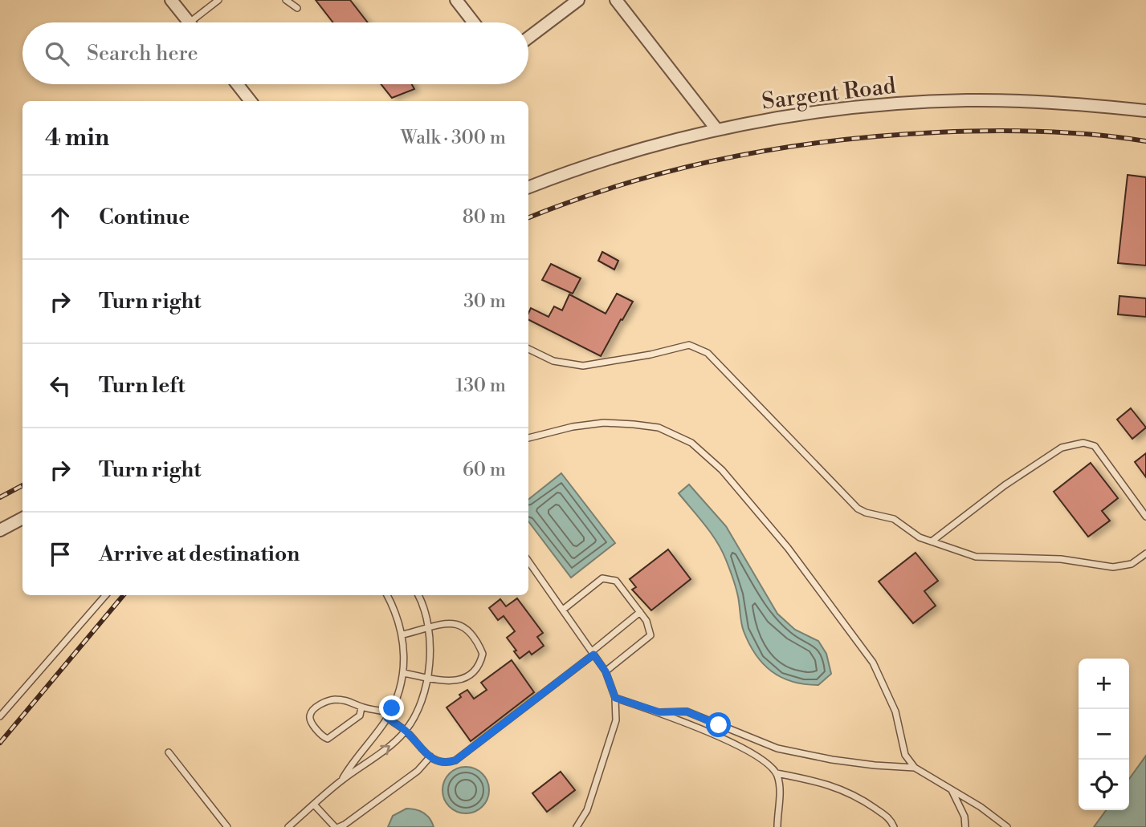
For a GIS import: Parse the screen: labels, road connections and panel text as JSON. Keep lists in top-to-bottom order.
{
  "streets": {
    "street": ["Sargent Road"]
  },
  "page": {
    "search": "Search here",
    "heading": ["4 min", "Walk · 300 m"],
    "list": [
      ["Continue", "80 m"],
      ["Turn right", "30 m"],
      ["Turn left", "130 m"],
      ["Turn right", "60 m"],
      "Arrive at destination"
    ],
    "map_buttons": ["+", "−"]
  }
}
